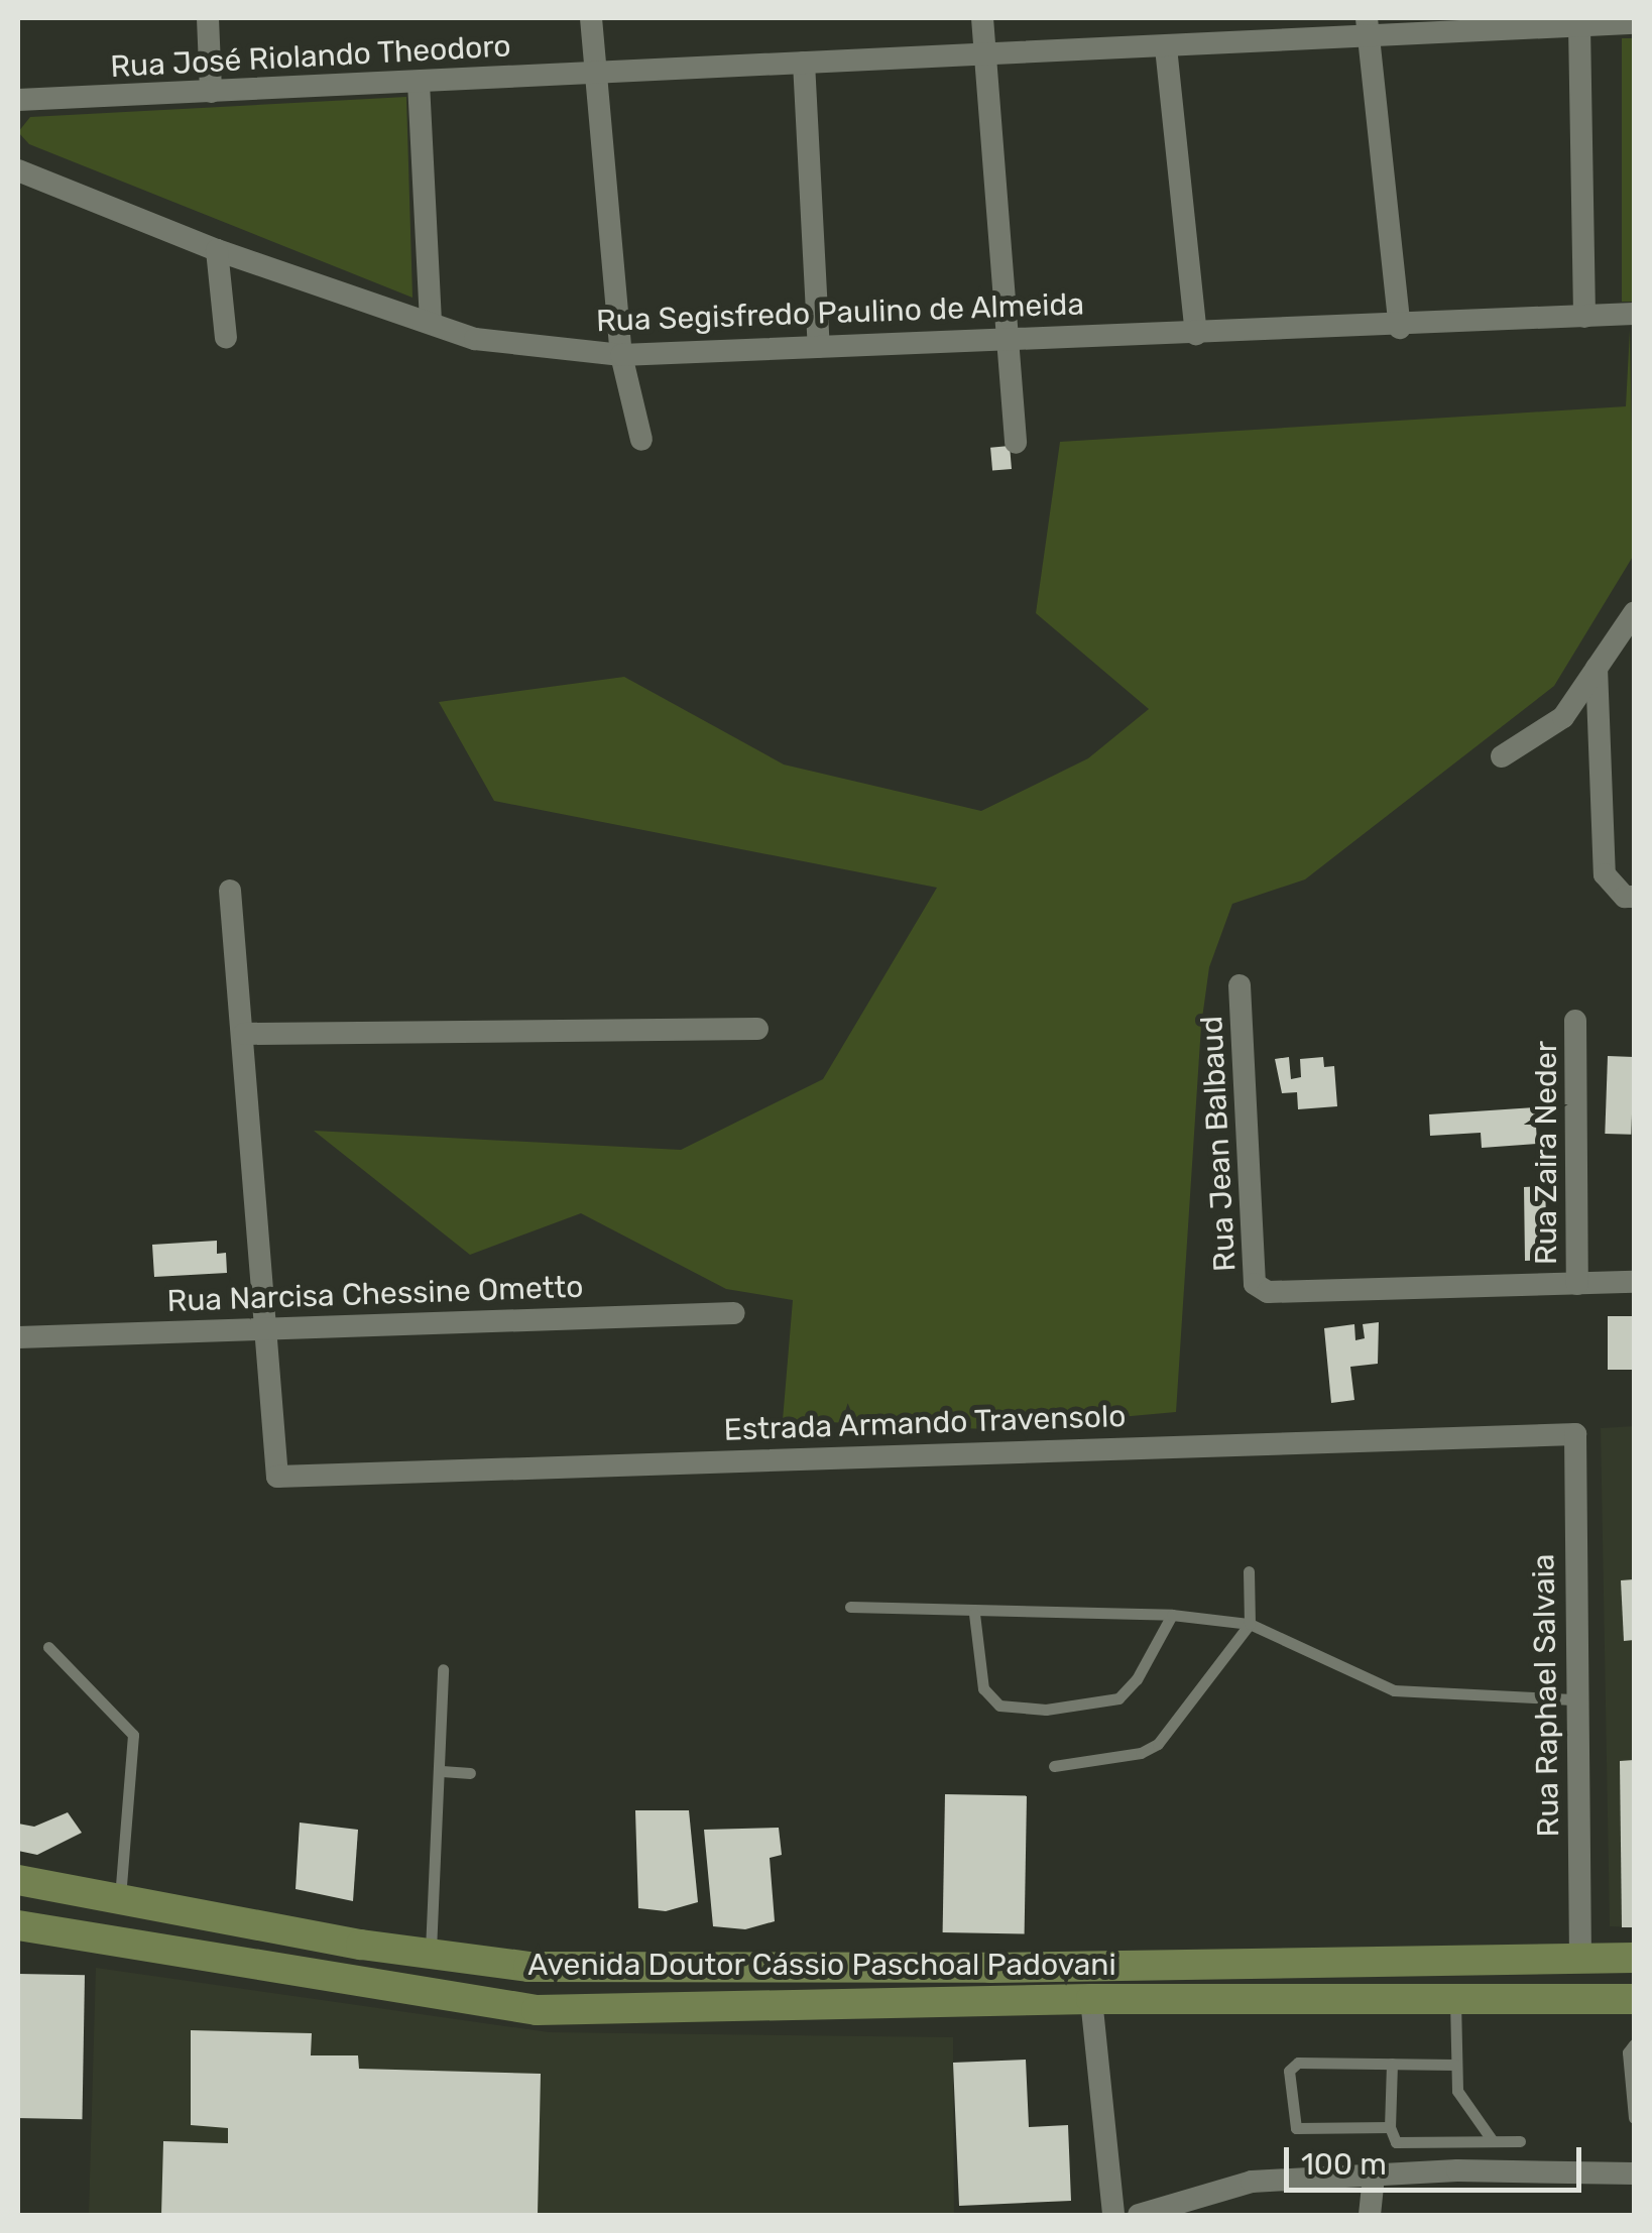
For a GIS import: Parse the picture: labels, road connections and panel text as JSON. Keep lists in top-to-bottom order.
{
  "streets": {
    "main road": ["Avenida Doutor Cássio Paschoal Padovani"],
    "street": [
      "Rua José Riolando Theodoro",
      "Rua Segisfredo Paulino de Almeida",
      "Rua Jean Balbaud",
      "Rua Zaira Neder",
      "Rua Narcisa Chessine Ometto",
      "Estrada Armando Travensolo",
      "Rua Raphael Salvaia"
    ]
  },
  "crossings": [
    ["Rua Jean Balbaud", "Rua Zaira Neder"],
    ["Rua Narcisa Chessine Ometto", "Estrada Armando Travensolo"],
    ["Estrada Armando Travensolo", "Rua Raphael Salvaia"],
    ["Rua Raphael Salvaia", "Avenida Doutor Cássio Paschoal Padovani"]
  ],
  "scale_bar": "100 m"
}
